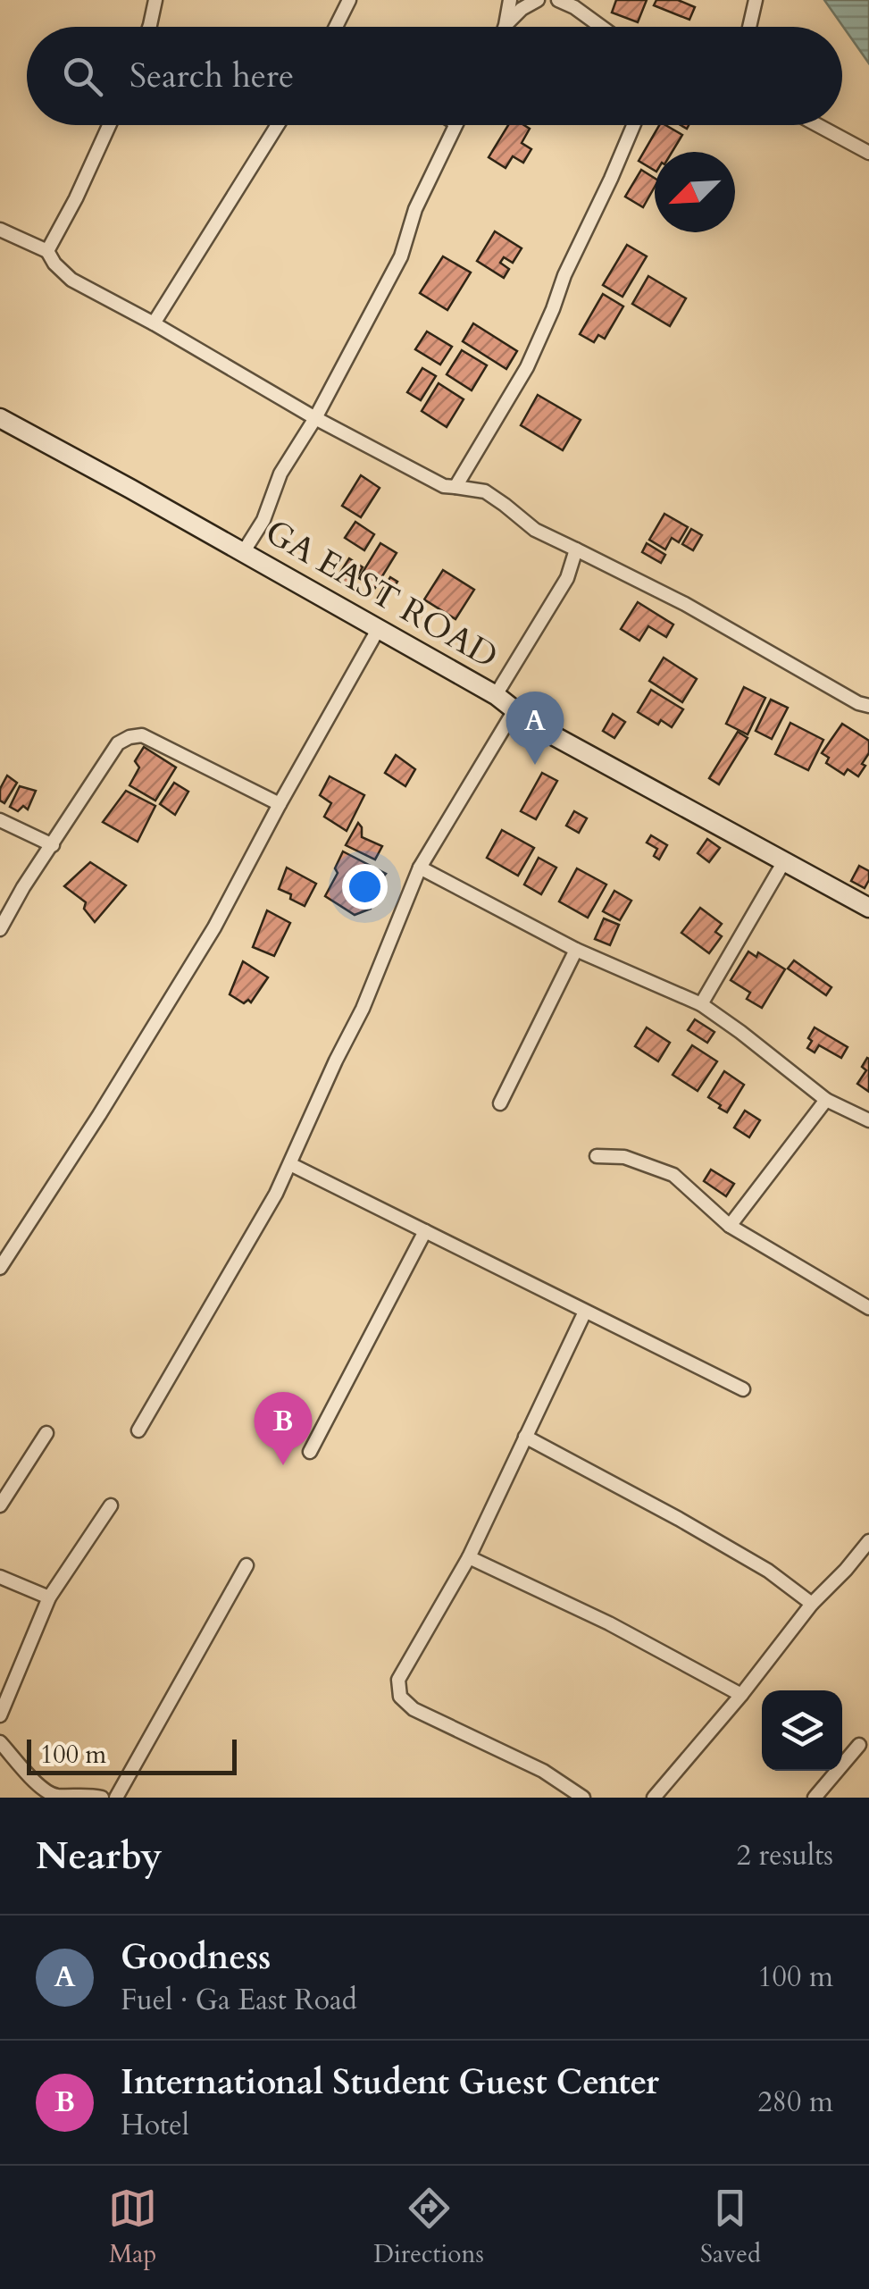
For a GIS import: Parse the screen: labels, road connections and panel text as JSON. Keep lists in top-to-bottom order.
{
  "streets": {
    "street": ["GA EAST ROAD"]
  },
  "scale_bar": "100 m",
  "north": "bottom left",
  "page": {
    "search": "Search here",
    "pins": ["A", "B"],
    "scale": "100 m",
    "heading": ["Nearby", "2 results"],
    "list": [
      {
        "mark": "A",
        "name": "Goodness",
        "note": "Fuel · Ga East Road",
        "value": "100 m"
      },
      {
        "mark": "B",
        "name": "International Student Guest Center",
        "note": "Hotel",
        "value": "280 m"
      }
    ],
    "nav": ["Map", "Directions", "Saved"]
  }
}
